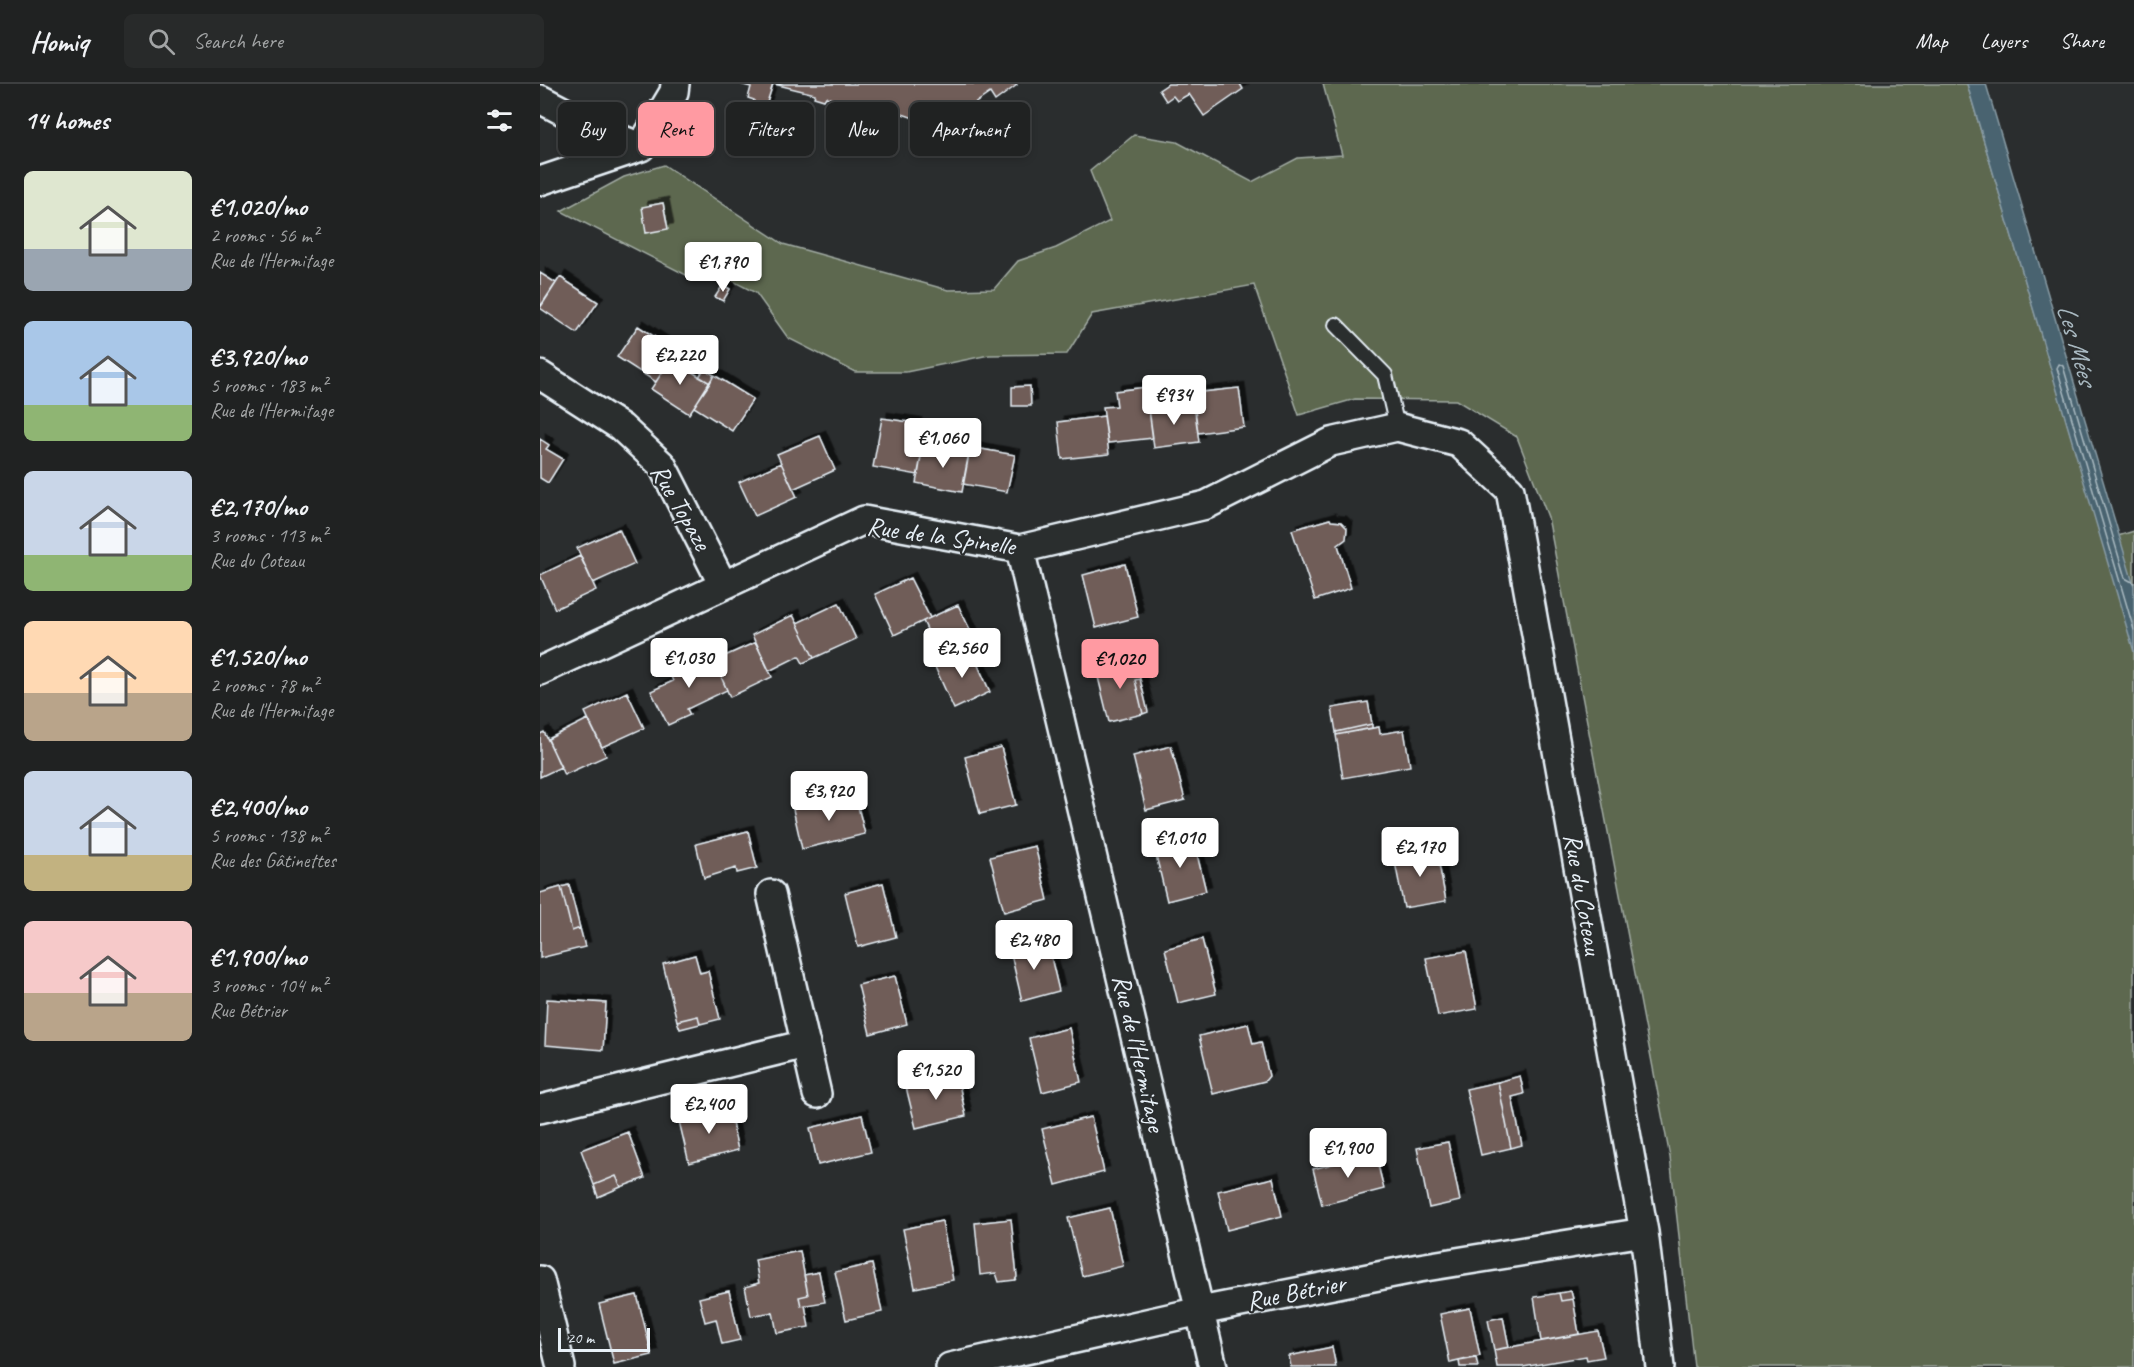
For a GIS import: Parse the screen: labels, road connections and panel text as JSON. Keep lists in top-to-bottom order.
{
  "streets": {
    "street": [
      "Rue Topaze",
      "Rue de la Spinelle",
      "Rue du Coteau",
      "Rue de l'Hermitage",
      "Rue Bétrier"
    ]
  },
  "crossings": [
    ["Rue Topaze", "Rue de la Spinelle"],
    ["Rue de la Spinelle", "Rue du Coteau"],
    ["Rue de la Spinelle", "Rue de l'Hermitage"],
    ["Rue du Coteau", "Rue Bétrier"],
    ["Rue de l'Hermitage", "Rue Bétrier"]
  ],
  "water": ["Les Mées"],
  "scale_bar": "20 m",
  "page": {
    "header": "Homiq",
    "search": "Search here",
    "nav": ["Map", "Layers", "Share"],
    "heading": "14 homes",
    "chip": [
      "Buy",
      "Rent",
      "Filters",
      "New",
      "Apartment"
    ],
    "list": [
      {
        "name": "€1,020/mo",
        "note": "2 rooms · 56 m² · Rue de l'Hermitage"
      },
      {
        "name": "€3,920/mo",
        "note": "5 rooms · 183 m² · Rue de l'Hermitage"
      },
      {
        "name": "€2,170/mo",
        "note": "3 rooms · 113 m² · Rue du Coteau"
      },
      {
        "name": "€1,520/mo",
        "note": "2 rooms · 78 m² · Rue de l'Hermitage"
      },
      {
        "name": "€2,400/mo",
        "note": "5 rooms · 138 m² · Rue des Gâtinettes"
      },
      {
        "name": "€1,900/mo",
        "note": "3 rooms · 104 m² · Rue Bétrier"
      }
    ],
    "price": [
      "€1,790",
      "€2,220",
      "€934",
      "€1,060",
      "€2,560",
      "€1,030",
      "€1,020",
      "€3,920",
      "€1,010",
      "€2,170",
      "€2,480",
      "€1,520",
      "€2,400",
      "€1,900"
    ],
    "scale": "20 m"
  }
}
